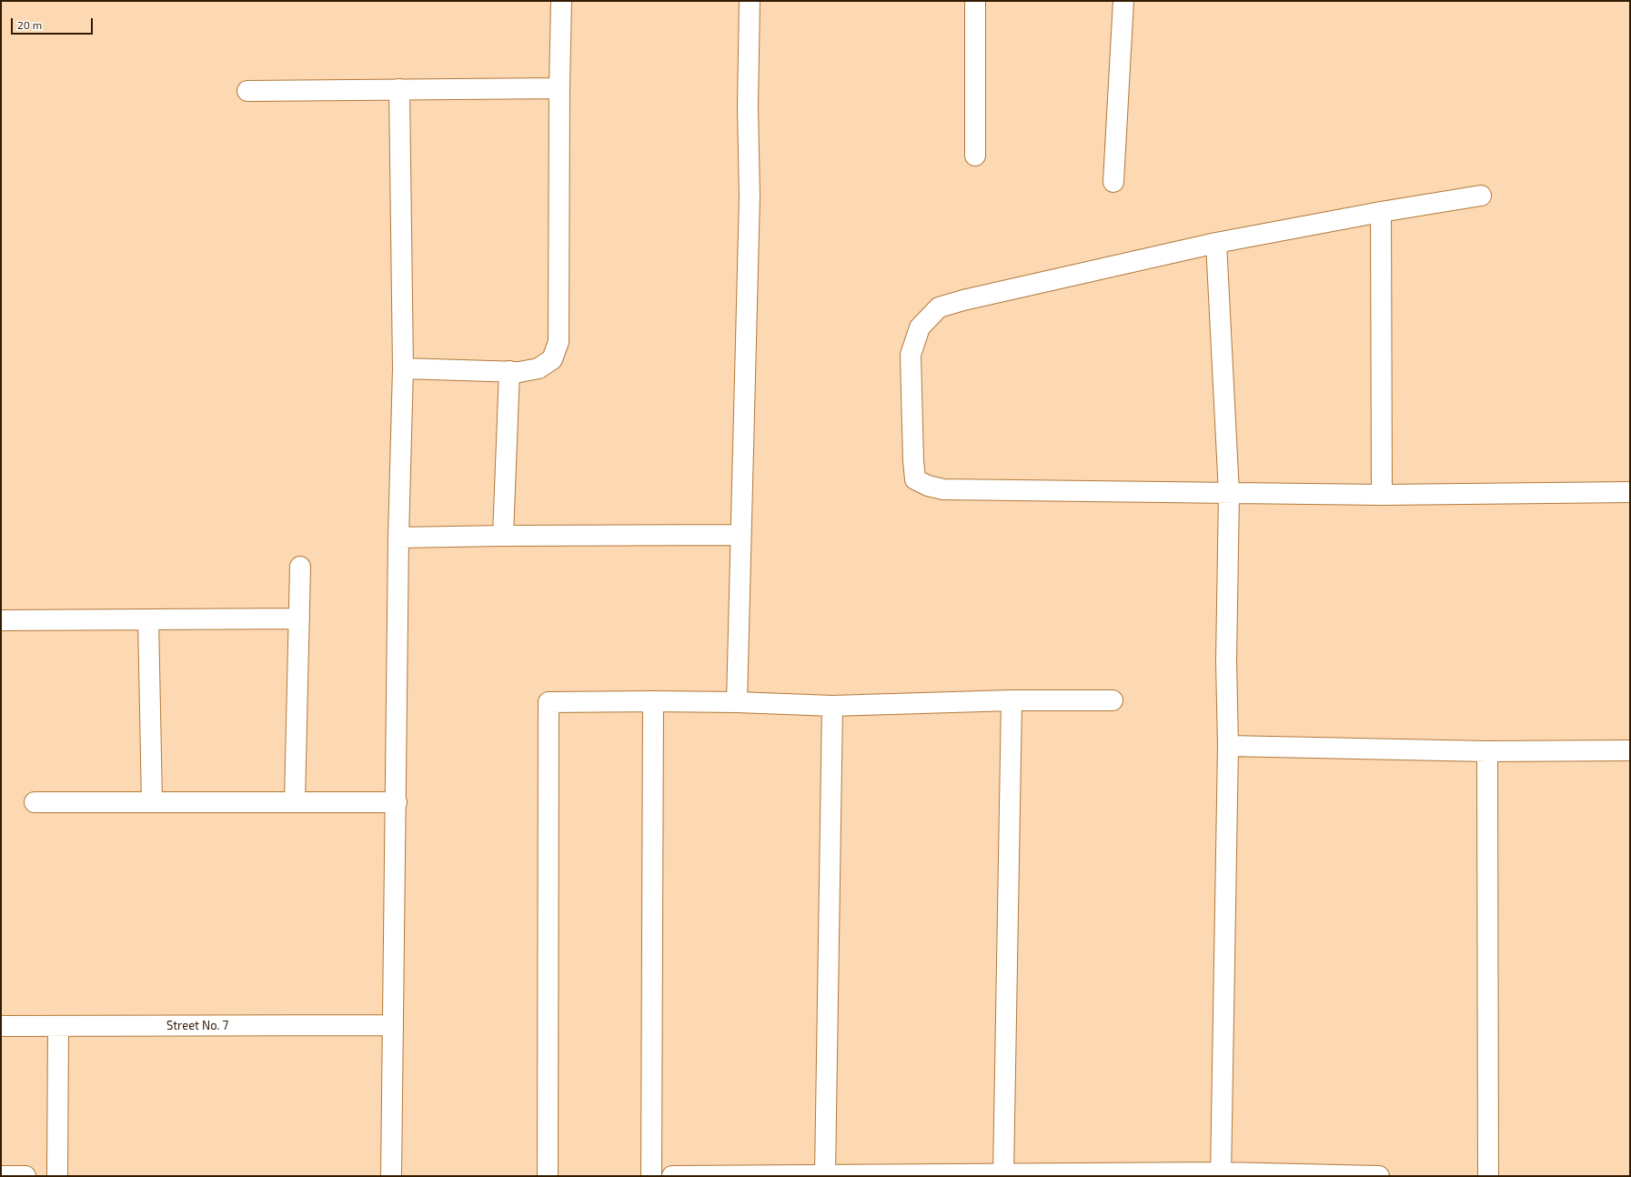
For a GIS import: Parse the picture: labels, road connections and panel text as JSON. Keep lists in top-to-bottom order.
{
  "streets": {
    "street": ["Street No. 7"]
  },
  "scale_bar": "20 m"
}
